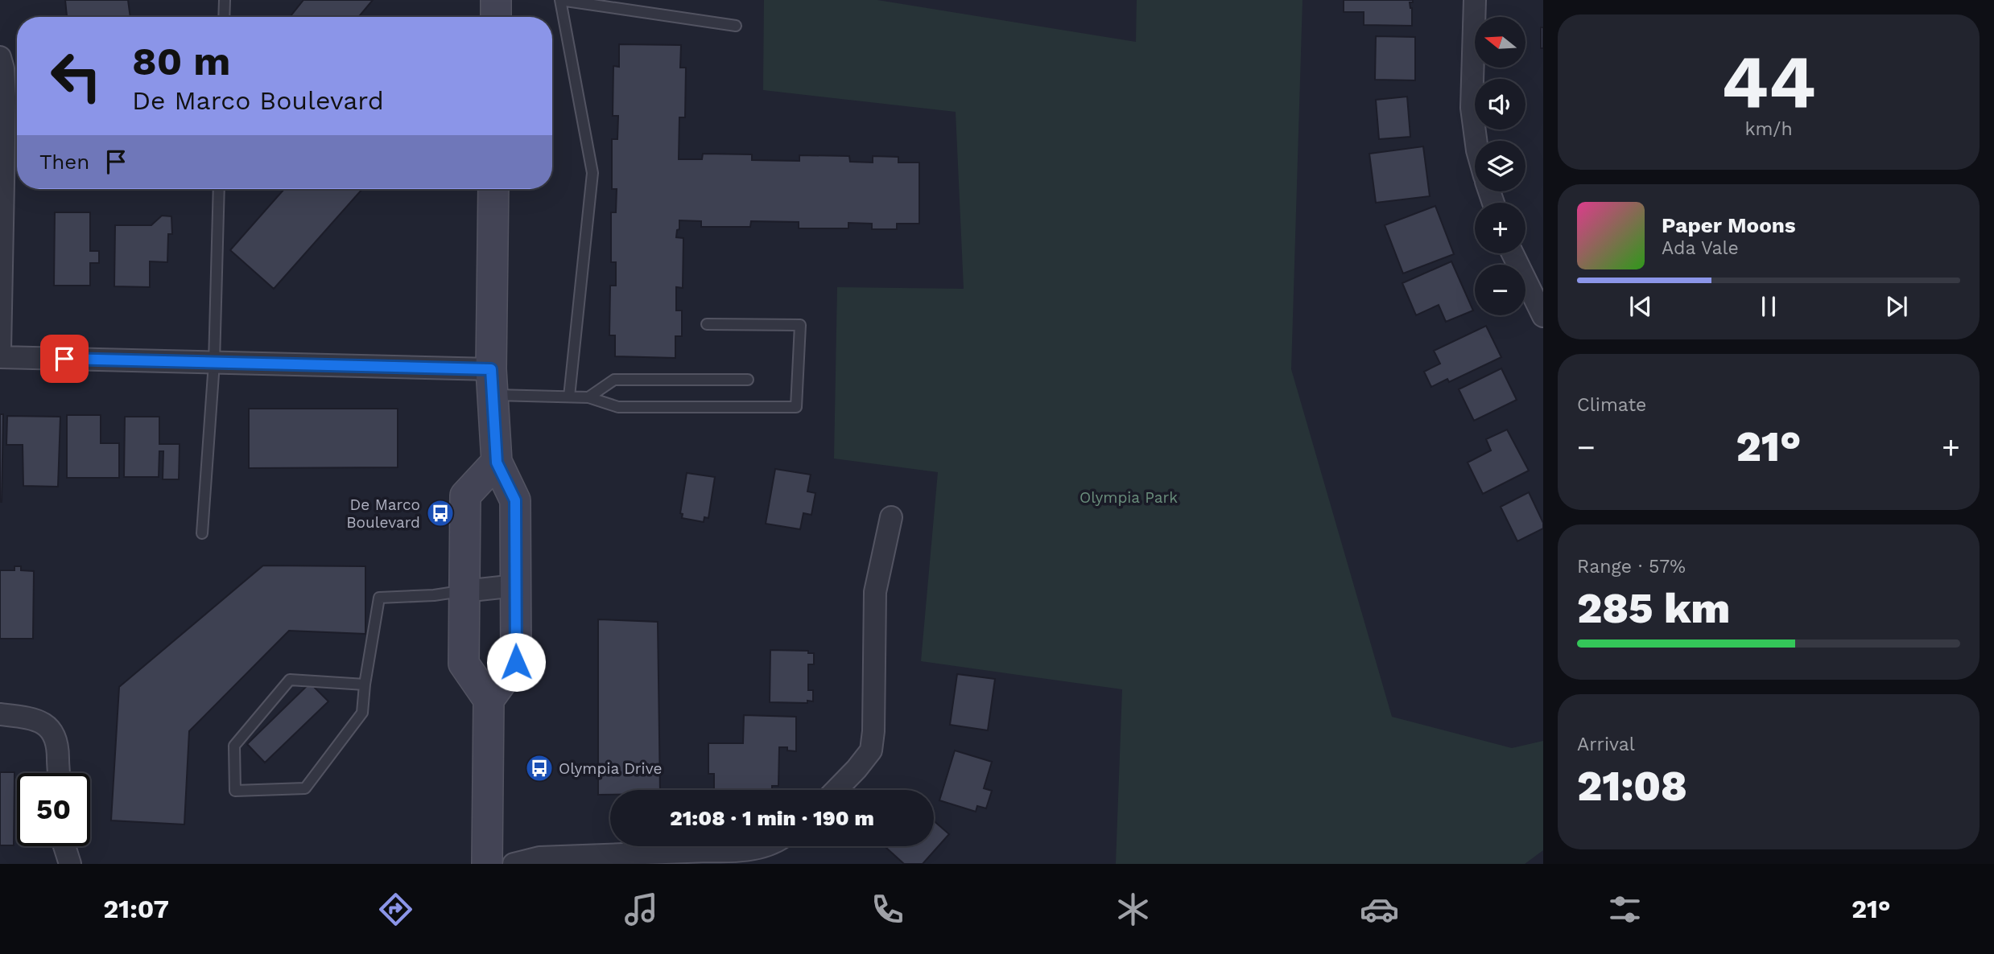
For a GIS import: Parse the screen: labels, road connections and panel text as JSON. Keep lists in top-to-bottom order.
{
  "parks": ["Olympia Park"],
  "places": {
    "bus stop": ["De Marco Boulevard", "Olympia Drive"]
  },
  "north": "left",
  "page": {
    "tile": [
      ["44", "km/h"],
      "Climate",
      ["Range · 57%", "285 km"],
      ["Arrival", "21:08"]
    ],
    "map_buttons": ["+", "−"],
    "turn": ["80 m", "De Marco Boulevard"],
    "then": "Then",
    "song": ["Paper Moons", "Ada Vale"],
    "heat": ["−", "21°", "+"],
    "limit": "50",
    "trip": "21:08 · 1 min · 190 m",
    "tabs": ["21:07", "21°"]
  }
}
